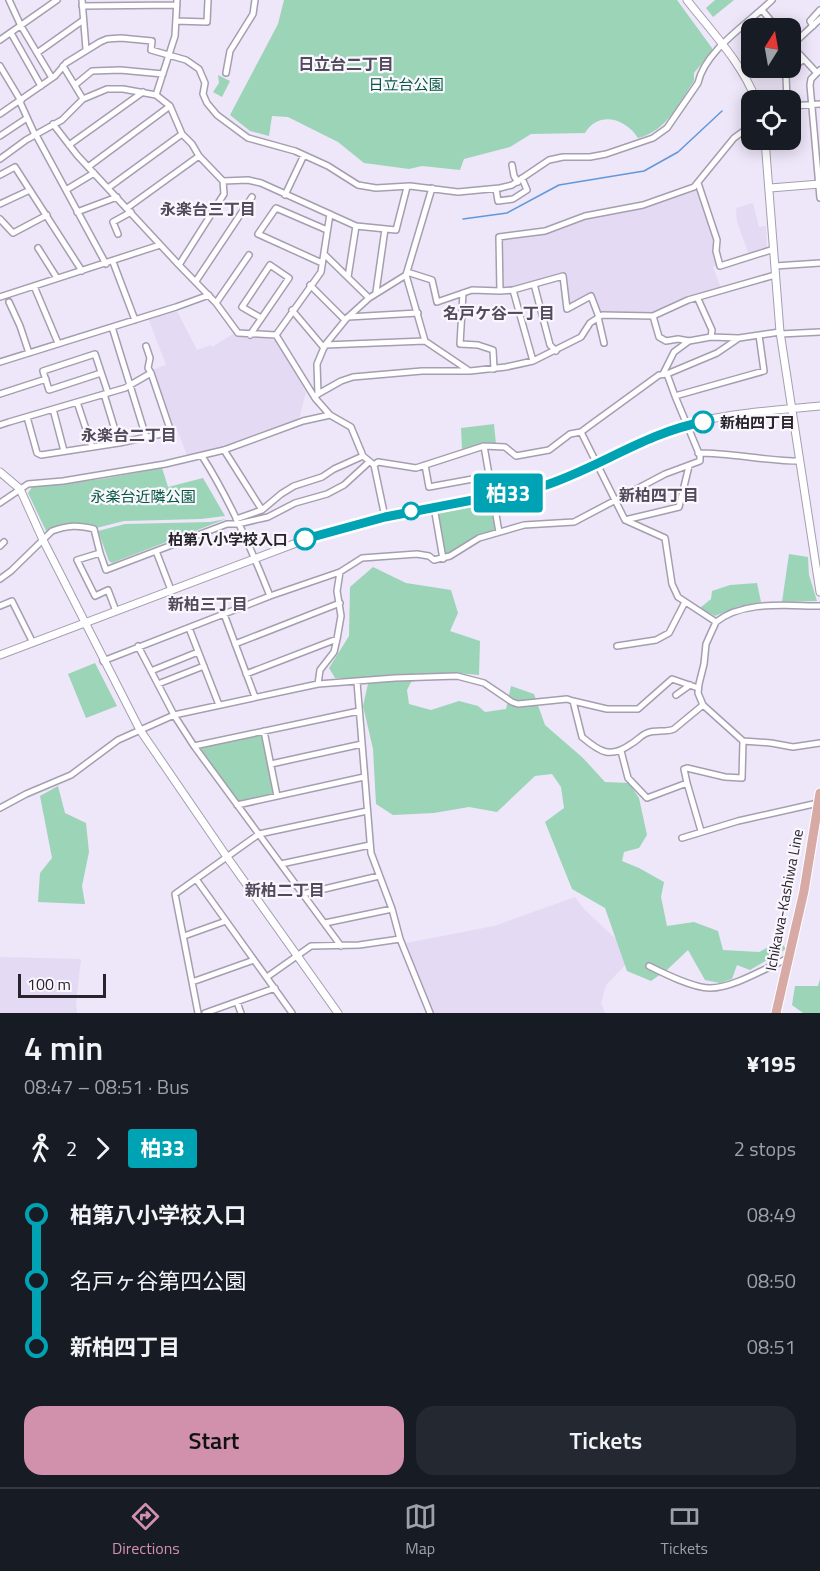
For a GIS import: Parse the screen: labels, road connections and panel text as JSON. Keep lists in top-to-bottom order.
{
  "streets": {
    "main road": ["Ichikawa-Kashiwa Line"]
  },
  "districts": [
    "日立台二丁目",
    "永楽台三丁目",
    "名戸ケ谷一丁目",
    "永楽台二丁目",
    "新柏四丁目",
    "新柏三丁目",
    "新柏二丁目"
  ],
  "parks": ["日立台公園", "永楽台近隣公園"],
  "places": ["新柏四丁目", "柏第八小学校入口"],
  "lines": ["bus line 柏33"],
  "scale_bar": "100 m",
  "north": "top",
  "page": {
    "on_map": "柏33",
    "scale": "100 m",
    "heading": ["4 min", "08:47 – 08:51 · Bus", "¥195"],
    "legs": ["2", "柏33", "2 stops"],
    "list": [
      {
        "name": "柏第八小学校入口",
        "value": "08:49"
      },
      {
        "name": "名戸ヶ谷第四公園",
        "value": "08:50"
      },
      {
        "name": "新柏四丁目",
        "value": "08:51"
      }
    ],
    "buttons": ["Start", "Tickets"],
    "tabs": ["Directions", "Map", "Tickets"]
  }
}
